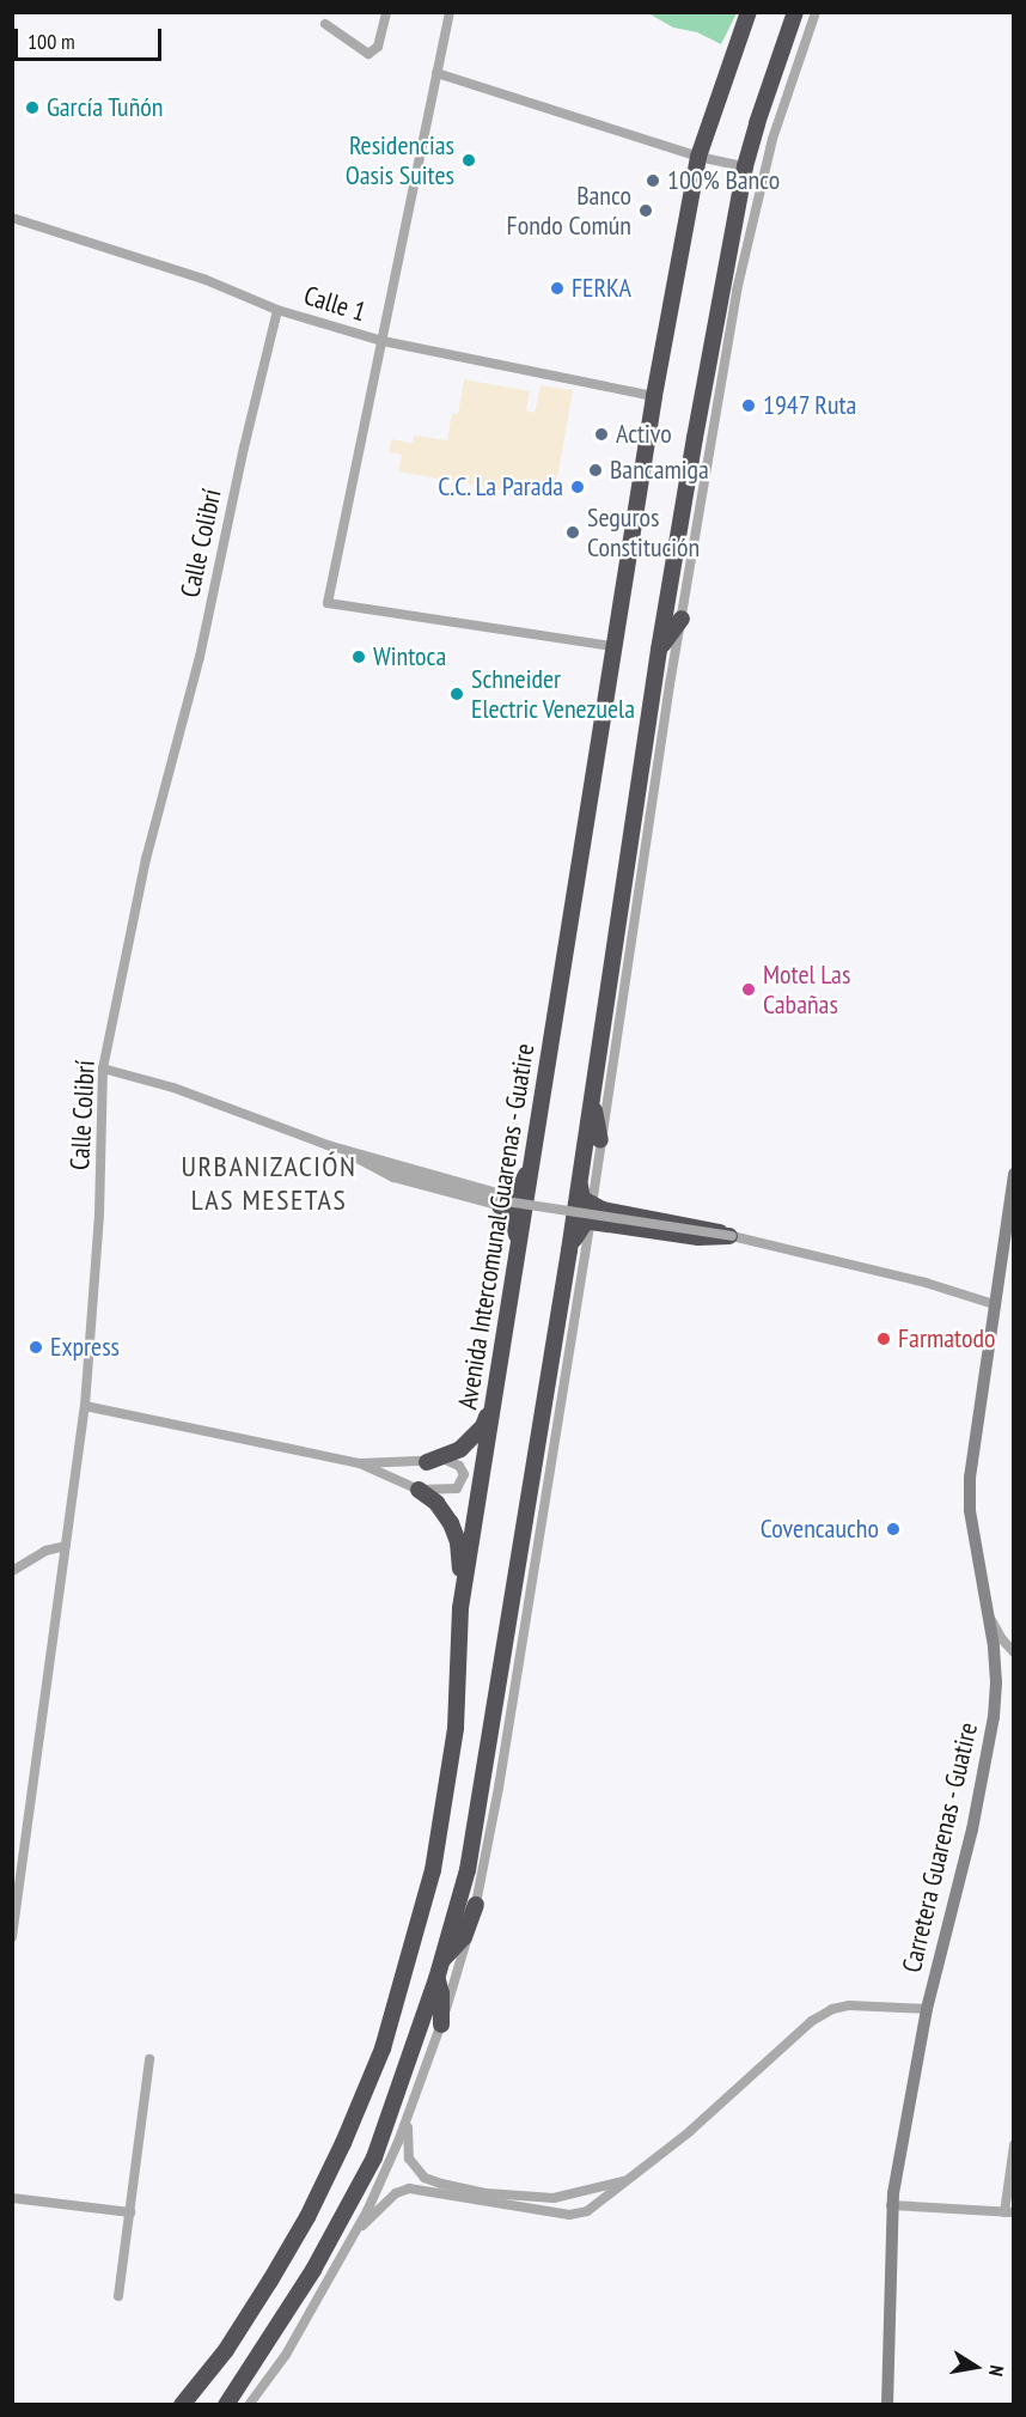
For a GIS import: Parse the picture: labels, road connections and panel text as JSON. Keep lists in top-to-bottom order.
{
  "streets": {
    "highway": ["Avenida Intercomunal Guarenas - Guatire"],
    "main road": ["Carretera Guarenas - Guatire"],
    "street": ["Calle 1", "Calle Colibrí"]
  },
  "crossings": [
    ["Calle 1", "Calle Colibrí"],
    ["Calle 1", "Avenida Intercomunal Guarenas - Guatire"]
  ],
  "districts": ["URBANIZACIÓN LAS MESETAS"],
  "places": [
    "García Tuñón",
    "Residencias Oasis Suites",
    "100% Banco",
    "Banco Fondo Común",
    "FERKA",
    "1947 Ruta",
    "Activo",
    "Bancamiga",
    "C.C. La Parada",
    "Seguros Constitución",
    "Wintoca",
    "Schneider Electric Venezuela",
    "Motel Las Cabañas",
    "Farmatodo",
    "Express",
    "Covencaucho"
  ],
  "scale_bar": "100 m",
  "north": "right"
}
